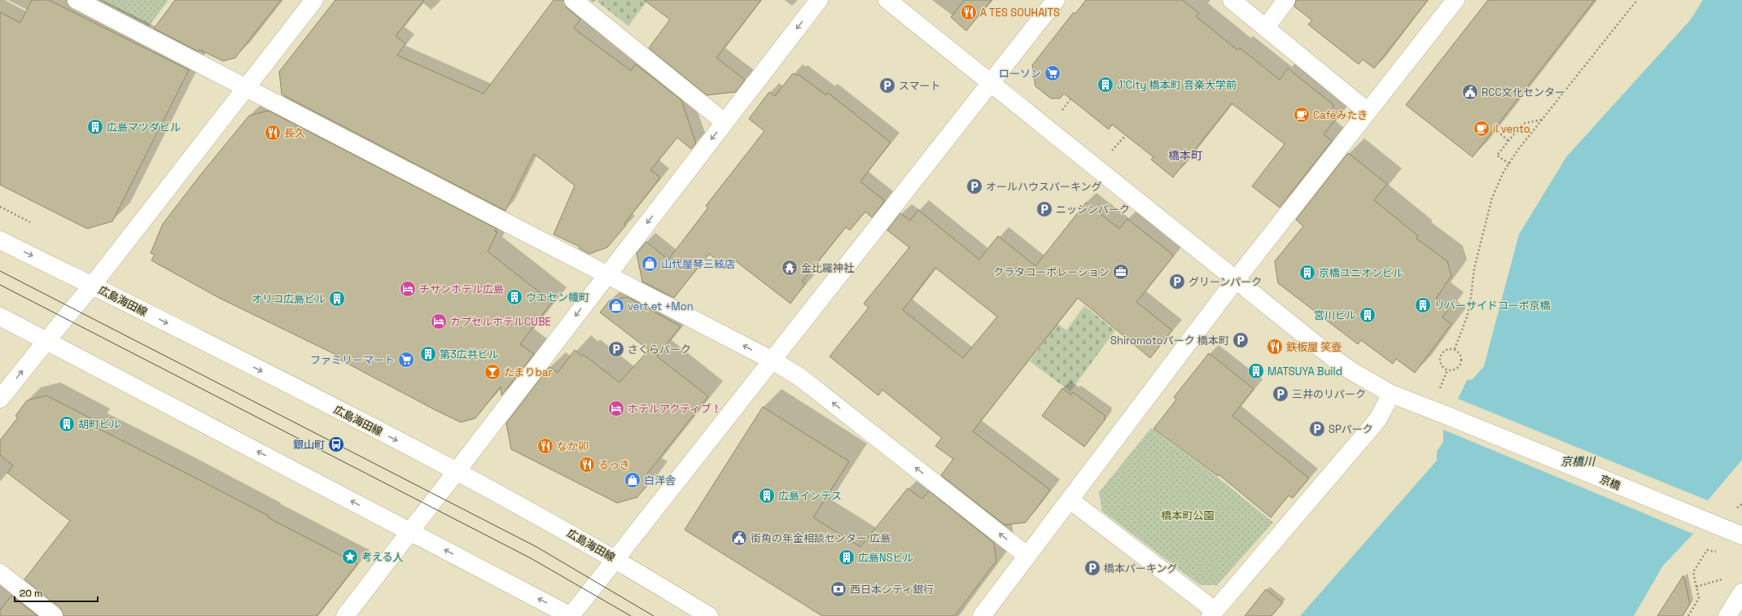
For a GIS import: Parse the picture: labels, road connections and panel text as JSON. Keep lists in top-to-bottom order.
{
  "streets": {
    "street": ["広島海田線", "京橋"]
  },
  "districts": ["橋本町"],
  "water": ["京橋川"],
  "parks": ["橋本町公園"],
  "places": {
    "restaurant": [
      "A TES SOUHAITS",
      "長久",
      "鉄板屋 笑壺",
      "なか卯",
      "るっき"
    ],
    "supermarket": ["ローソン", "ファミリーマート"],
    "building": [
      "J'City 橋本町 音楽大学前",
      "広島マツダビル",
      "京橋ユニオンビル",
      "ウエセン幟町",
      "オリコ広島ビル",
      "リバーサイドコーポ京橋",
      "宮川ビル",
      "第3広共ビル",
      "MATSUYA Build",
      "胡町ビル",
      "広島インテス",
      "広島NSビル"
    ],
    "parking": [
      "スマート",
      "オールハウスパーキング",
      "ニッシンパーク",
      "グリーンパーク",
      "Shiromotoパーク 橋本町",
      "さくらパーク",
      "三井のリパーク",
      "SPパーク",
      "橋本パーキング"
    ],
    "public building": ["RCC文化センター", "街角の年金相談センター 広島"],
    "cafe": ["Caféみたき", "il vento"],
    "shop": ["山代屋琴三絃店", "vert et +Mon", "白洋舎"],
    "temple": ["金比羅神社"],
    "office": ["クラタコーポレーション"],
    "hotel": ["チサンホテル広島", "カプセルホテルCUBE", "ホテルアクティブ！"],
    "bar": ["たまりbar"],
    "bus stop": ["銀山町"],
    "place": ["考える人"],
    "bank": ["西日本シティ銀行"]
  },
  "scale_bar": "20 m"
}
